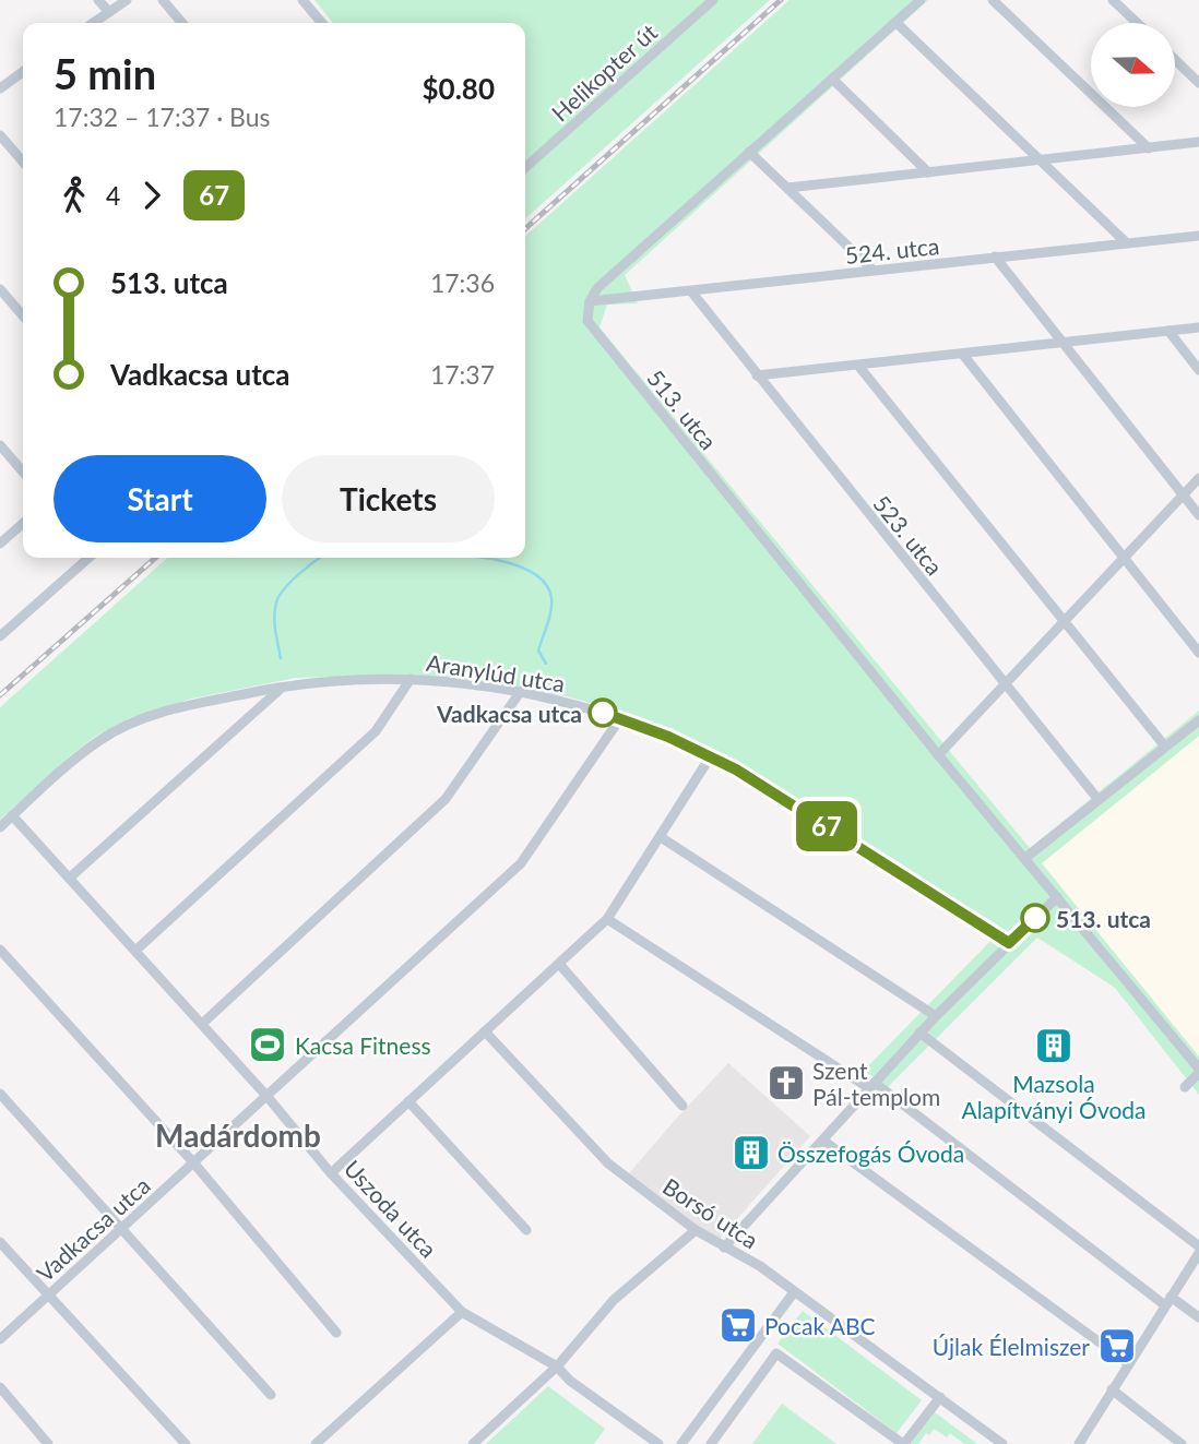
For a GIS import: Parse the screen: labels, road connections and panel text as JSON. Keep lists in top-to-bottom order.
{
  "streets": {
    "street": [
      "Helikopter út",
      "524. utca",
      "513. utca",
      "523. utca",
      "Aranylúd utca",
      "Uszoda utca",
      "Borsó utca",
      "Vadkacsa utca"
    ]
  },
  "crossings": [
    ["524. utca", "513. utca"],
    ["524. utca", "523. utca"],
    ["Aranylúd utca", "Uszoda utca"],
    ["Aranylúd utca", "Vadkacsa utca"],
    ["Uszoda utca", "Vadkacsa utca"]
  ],
  "districts": ["Madárdomb"],
  "places": {
    "other": ["Vadkacsa utca", "513. utca"],
    "sports": ["Kacsa Fitness"],
    "building": ["Mazsola Alapítványi Óvoda", "Összefogás Óvoda"],
    "church": ["Szent Pál-templom"],
    "supermarket": ["Pocak ABC", "Újlak Élelmiszer"]
  },
  "lines": ["bus line 67"],
  "north": "right",
  "page": {
    "on_map": "67",
    "heading": ["5 min", "17:32 – 17:37 · Bus", "$0.80"],
    "legs": ["4", "67"],
    "list": [
      {
        "name": "513. utca",
        "value": "17:36"
      },
      {
        "name": "Vadkacsa utca",
        "value": "17:37"
      }
    ],
    "buttons": ["Start", "Tickets"]
  }
}
